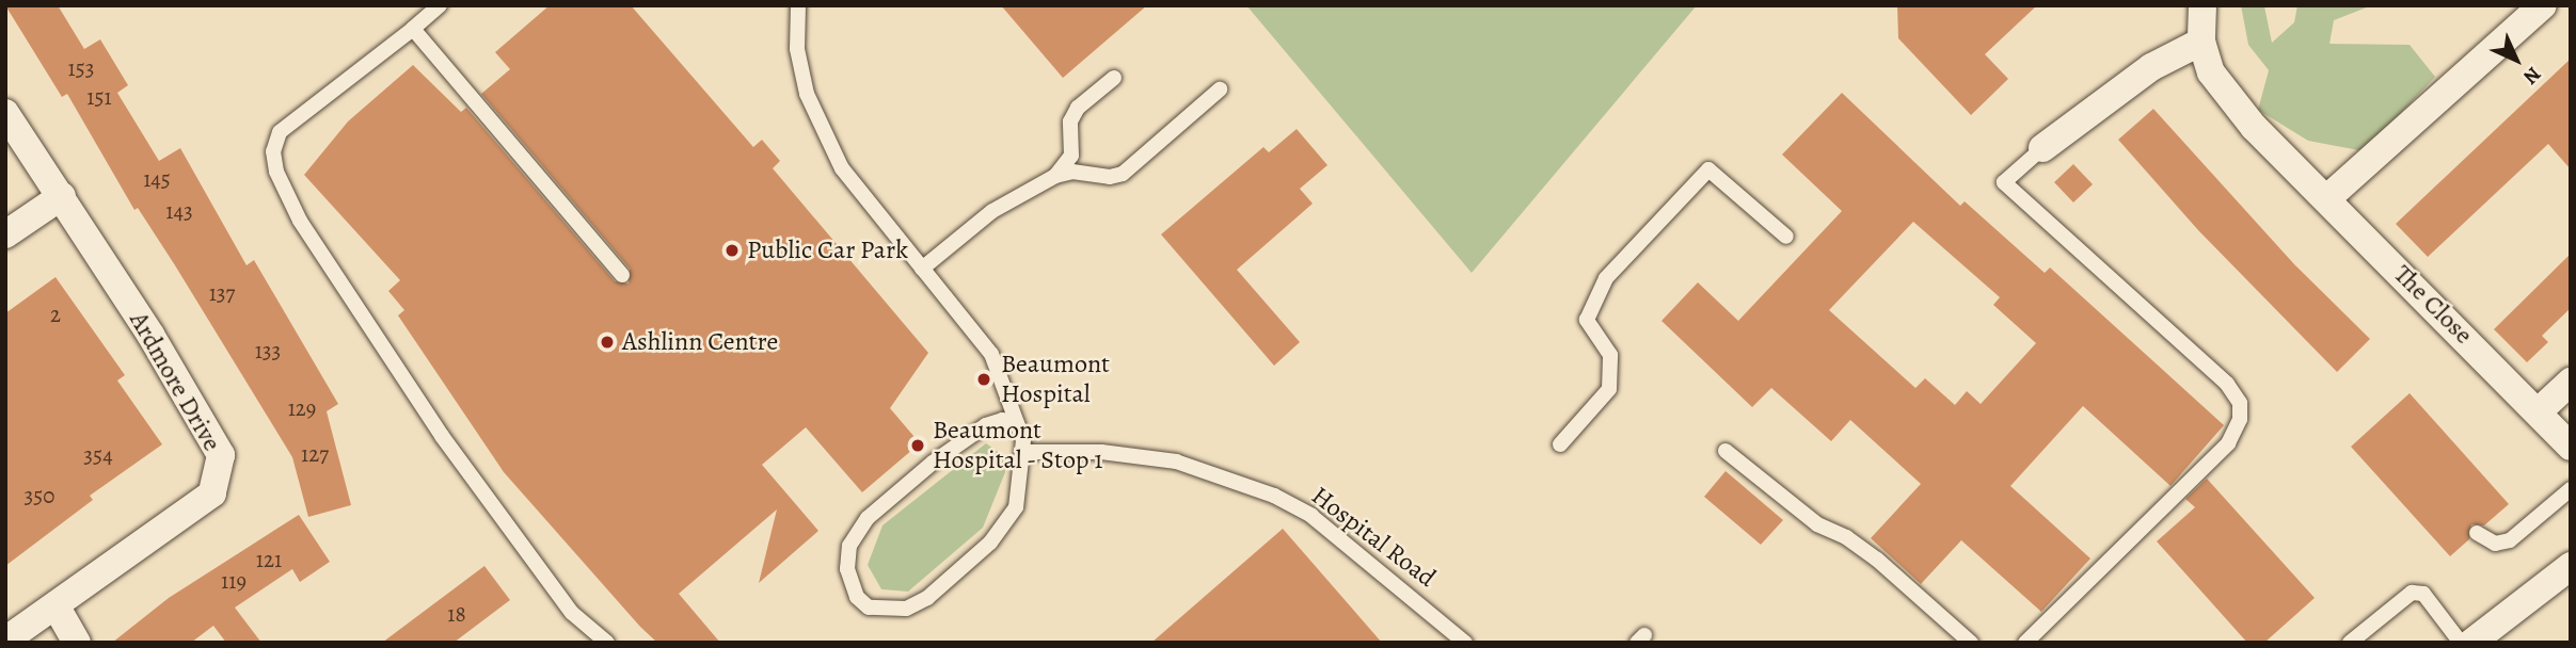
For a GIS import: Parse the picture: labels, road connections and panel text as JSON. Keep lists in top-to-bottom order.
{
  "streets": {
    "street": ["The Close", "Ardmore Drive"],
    "lane": ["Hospital Road"]
  },
  "places": [
    "Public Car Park",
    "Ashlinn Centre",
    "Beaumont Hospital",
    "Beaumont Hospital - Stop 1"
  ],
  "house_numbers": [
    "153",
    "151",
    "145",
    "143",
    "137",
    "2",
    "133",
    "129",
    "127",
    "354",
    "350",
    "121",
    "119",
    "18"
  ],
  "north": "bottom right"
}
